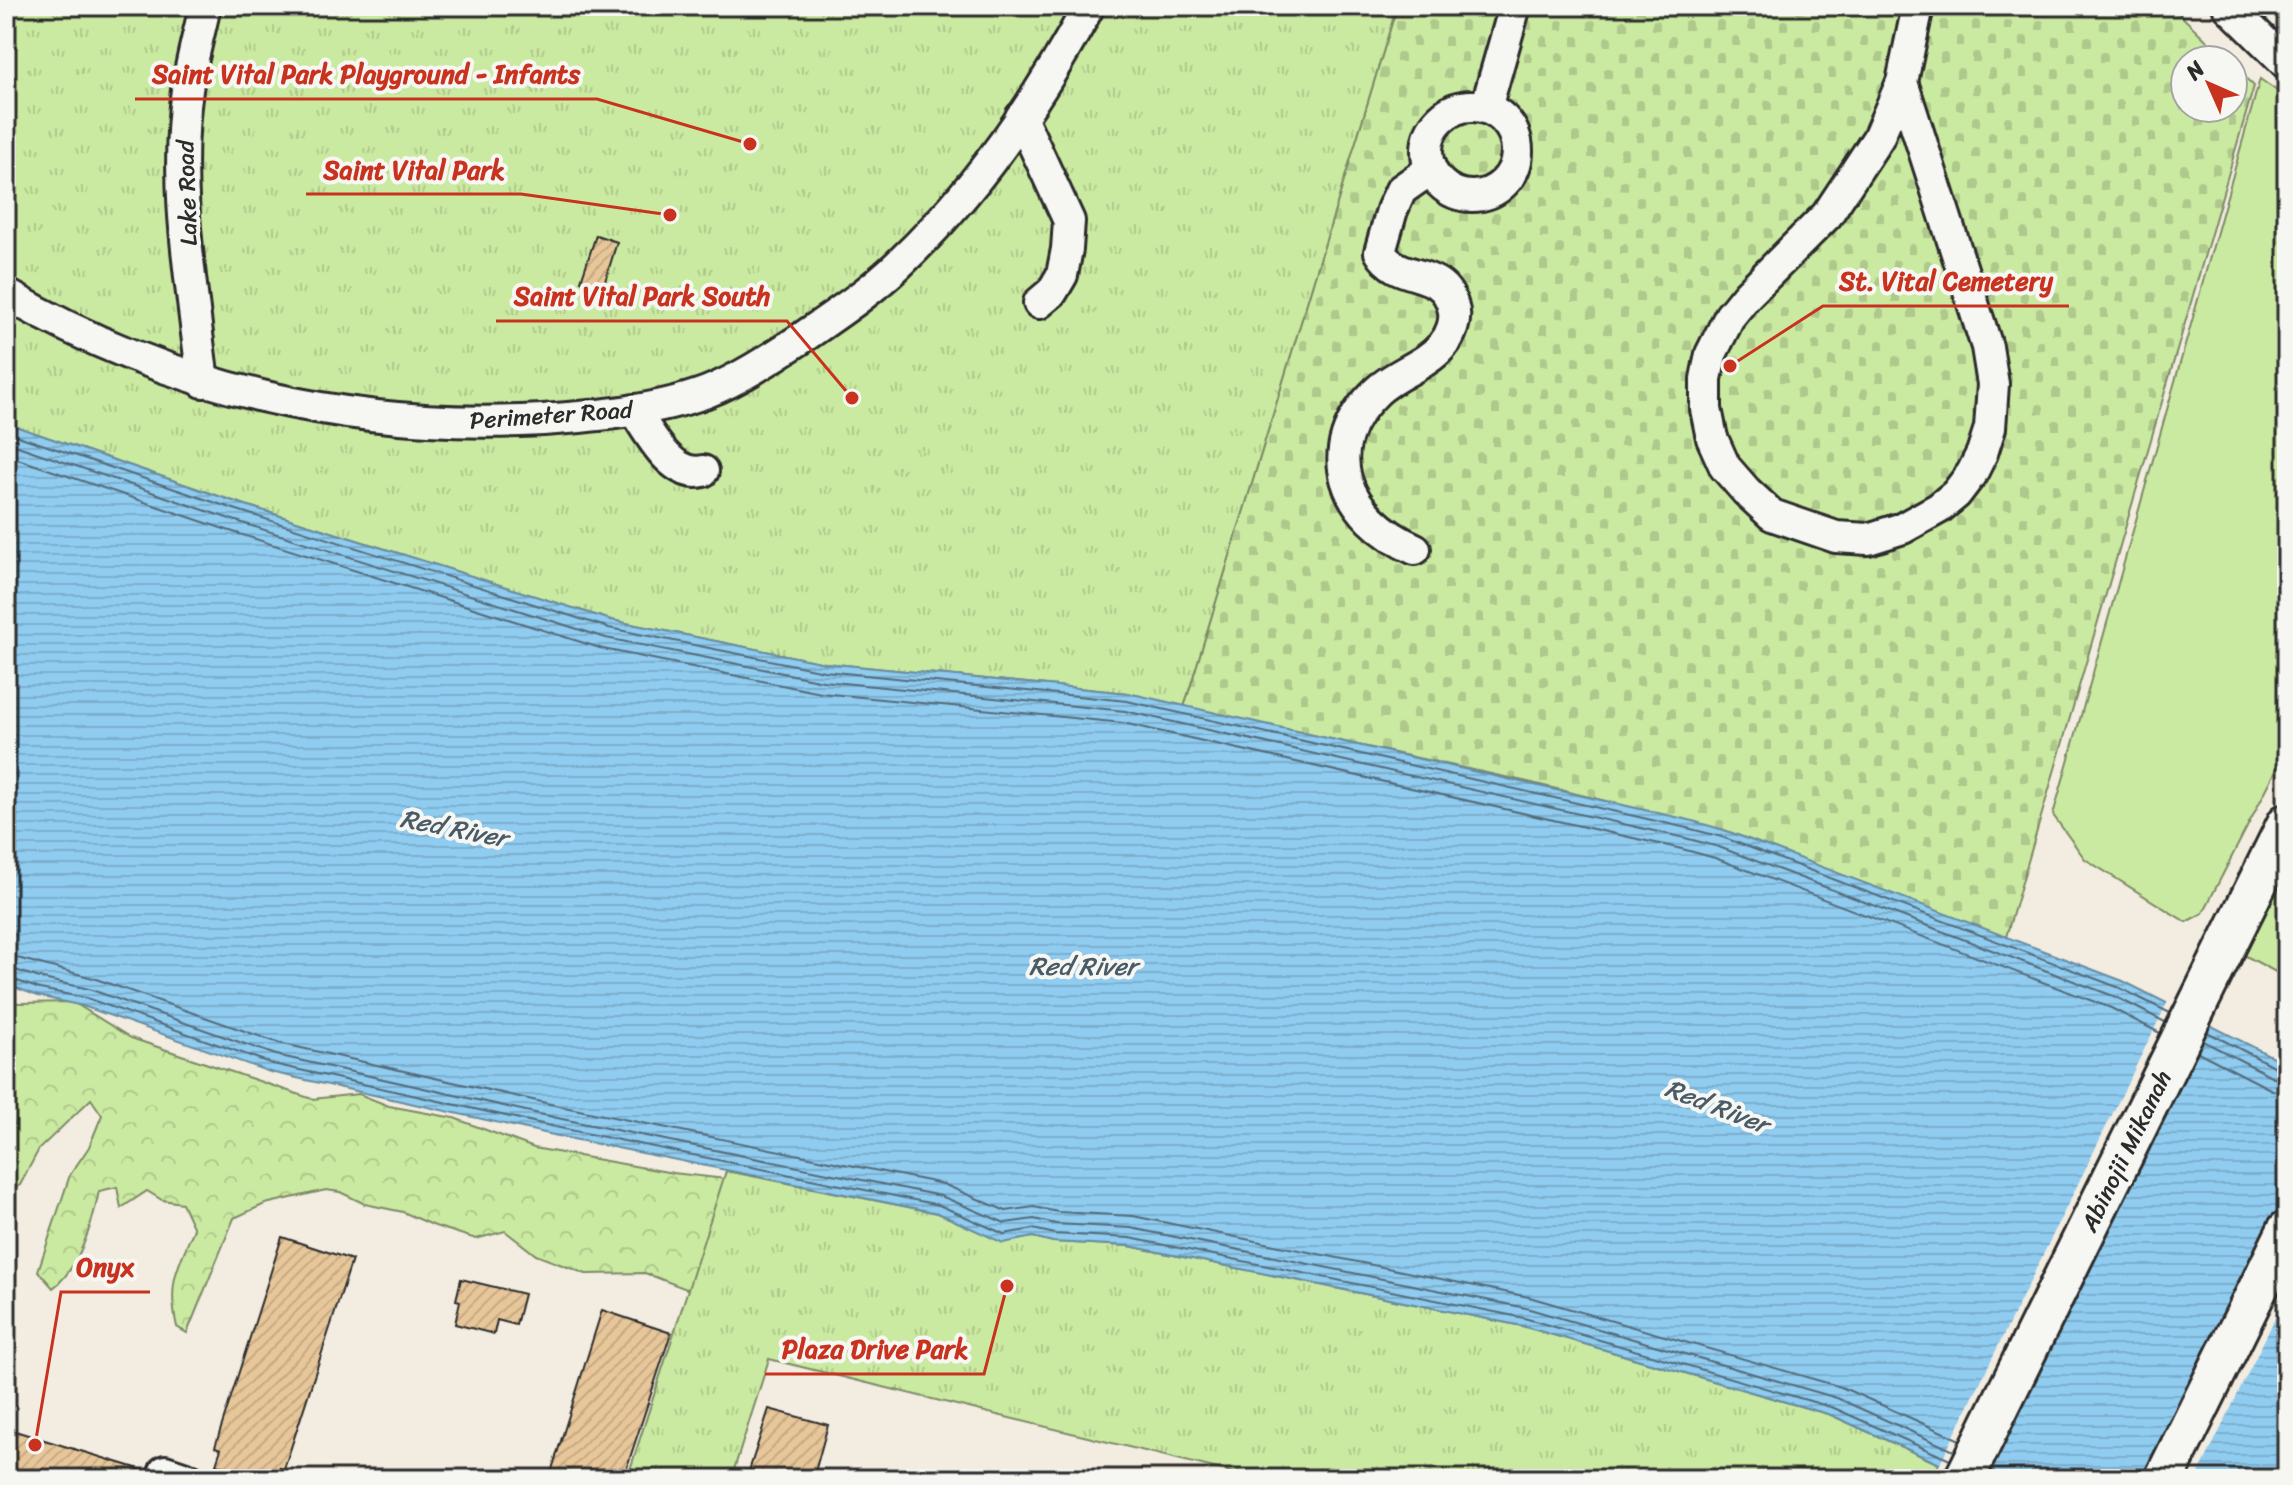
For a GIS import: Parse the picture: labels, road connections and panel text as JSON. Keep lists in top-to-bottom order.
{
  "streets": {
    "main road": ["Abinojii Mikanah"],
    "street": ["Lake Road", "Perimeter Road"]
  },
  "crossings": [
    ["Lake Road", "Perimeter Road"]
  ],
  "water": ["Red River"],
  "places": [
    "Saint Vital Park Playground - Infants",
    "Saint Vital Park",
    "St. Vital Cemetery",
    "Saint Vital Park South",
    "Plaza Drive Park",
    "Onyx"
  ],
  "north": "top left"
}
